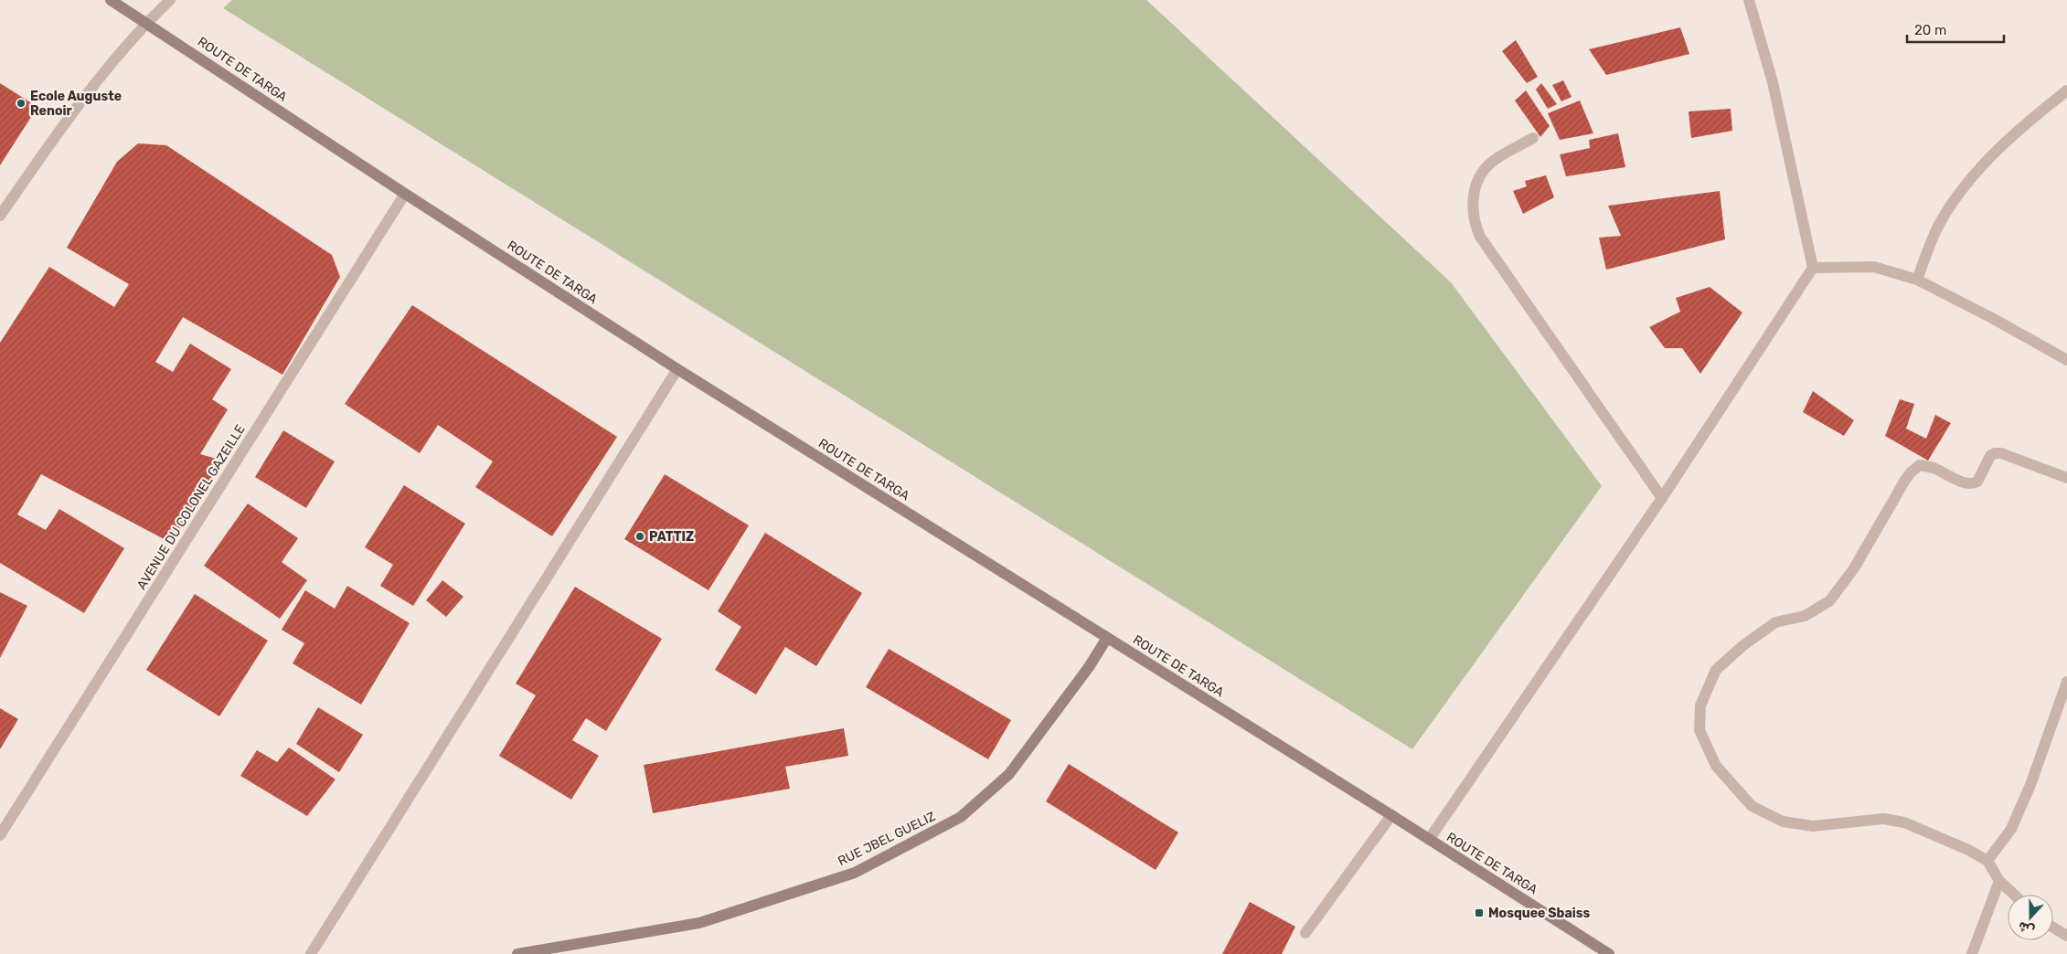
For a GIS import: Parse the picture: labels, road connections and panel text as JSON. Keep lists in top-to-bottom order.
{
  "streets": {
    "main road": ["ROUTE DE TARGA", "RUE JBEL GUELIZ"],
    "street": ["AVENUE DU COLONEL GAZEILLE"]
  },
  "crossings": [
    ["ROUTE DE TARGA", "AVENUE DU COLONEL GAZEILLE"],
    ["ROUTE DE TARGA", "RUE JBEL GUELIZ"]
  ],
  "places": {
    "other": ["Ecole Auguste Renoir", "PATTIZ"],
    "transit": ["Mosquee Sbaiss"]
  },
  "scale_bar": "20 m",
  "north": "bottom"
}
